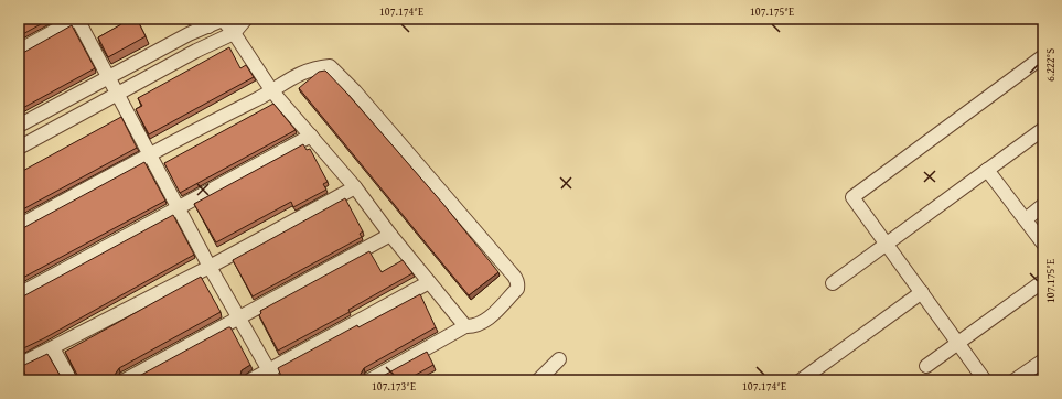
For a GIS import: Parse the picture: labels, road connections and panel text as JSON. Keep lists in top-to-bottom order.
{
  "coordinates": [
    "107.174°E",
    "107.175°E",
    "6.222°S",
    "107.173°E"
  ]
}
